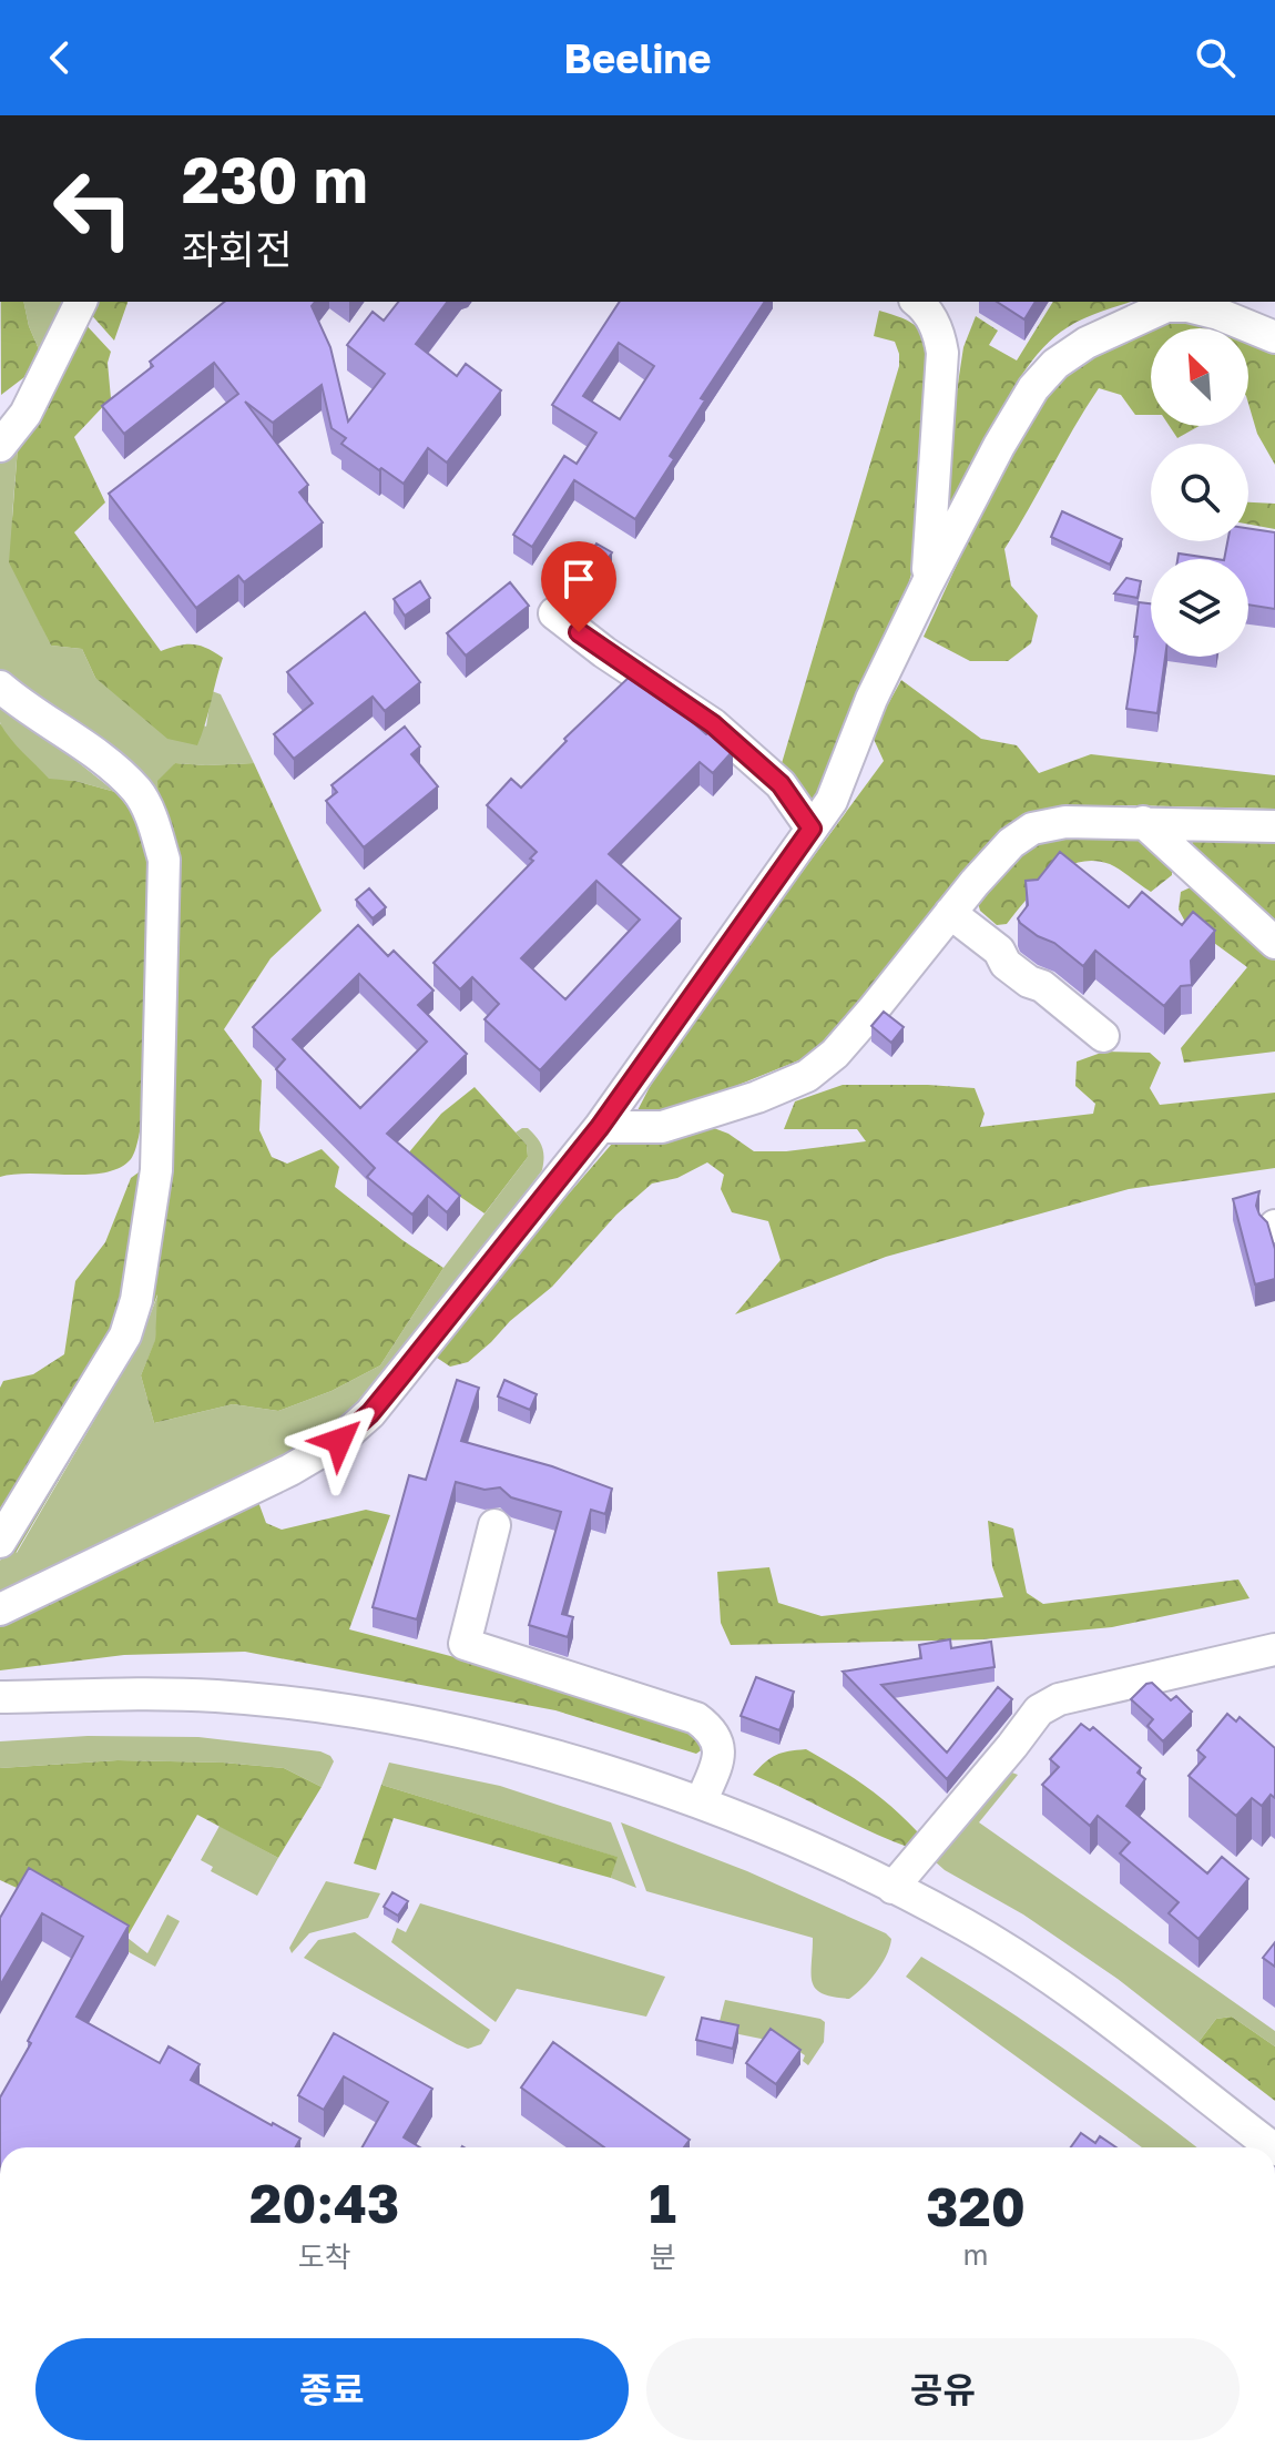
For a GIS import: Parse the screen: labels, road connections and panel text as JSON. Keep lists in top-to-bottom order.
{
  "north": "top left",
  "page": {
    "header": "Beeline",
    "turn": ["230 m", "좌회전"],
    "eta": [
      "20:43",
      "도착",
      "1",
      "분",
      "320",
      "m"
    ],
    "buttons": ["종료", "공유"]
  }
}
